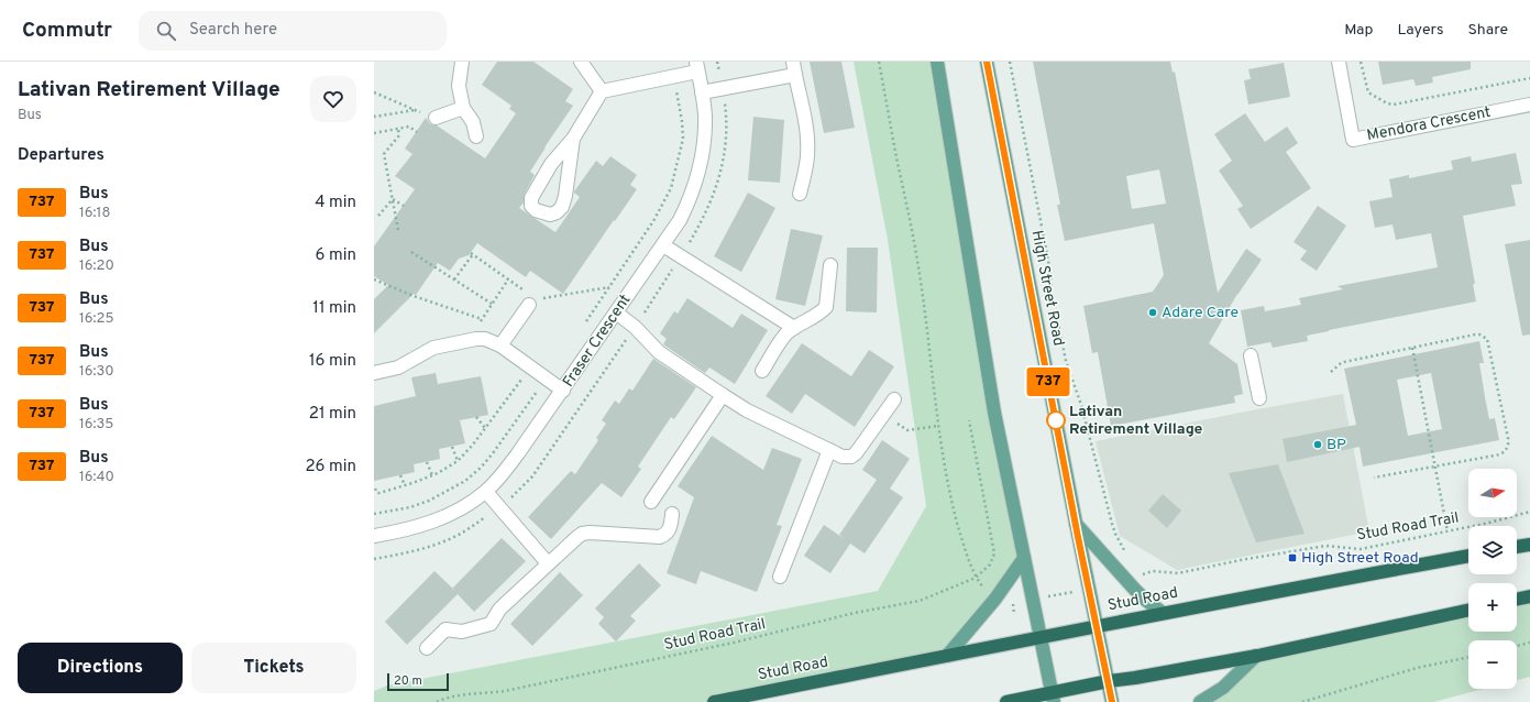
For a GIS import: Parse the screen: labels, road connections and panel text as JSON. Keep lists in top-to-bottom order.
{
  "streets": {
    "highway": ["Stud Road"],
    "main road": ["High Street Road"],
    "street": ["Mendora Crescent", "Fraser Crescent"],
    "path": ["Stud Road Trail"]
  },
  "crossings": [
    ["High Street Road", "Stud Road"]
  ],
  "places": {
    "other": ["Adare Care", "Lativan Retirement Village", "BP"],
    "transit": ["High Street Road"]
  },
  "lines": ["bus line 737"],
  "scale_bar": "20 m",
  "north": "right",
  "page": {
    "header": "Commutr",
    "search": "Search here",
    "nav": ["Map", "Layers", "Share"],
    "heading": [
      ["Lativan Retirement Village", "Bus"],
      "Departures"
    ],
    "on_map": "737",
    "list": [
      {
        "mark": "737",
        "name": "Bus",
        "note": "16:18",
        "value": "4 min"
      },
      {
        "mark": "737",
        "name": "Bus",
        "note": "16:20",
        "value": "6 min"
      },
      {
        "mark": "737",
        "name": "Bus",
        "note": "16:25",
        "value": "11 min"
      },
      {
        "mark": "737",
        "name": "Bus",
        "note": "16:30",
        "value": "16 min"
      },
      {
        "mark": "737",
        "name": "Bus",
        "note": "16:35",
        "value": "21 min"
      },
      {
        "mark": "737",
        "name": "Bus",
        "note": "16:40",
        "value": "26 min"
      }
    ],
    "map_buttons": ["+", "−"],
    "buttons": ["Directions", "Tickets"],
    "scale": "20 m"
  }
}
